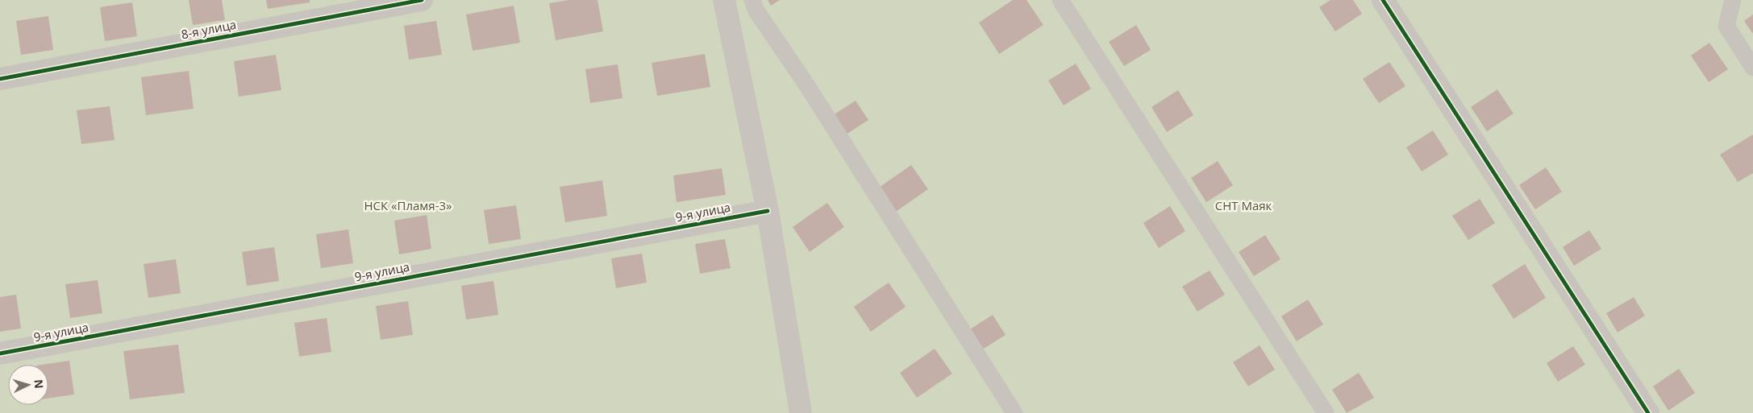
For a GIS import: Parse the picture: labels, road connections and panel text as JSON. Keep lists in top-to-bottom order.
{
  "streets": {
    "street": ["8-я улица", "9-я улица"]
  },
  "parks": ["НСК «Пламя-3»", "СНТ Маяк"],
  "north": "right"
}
